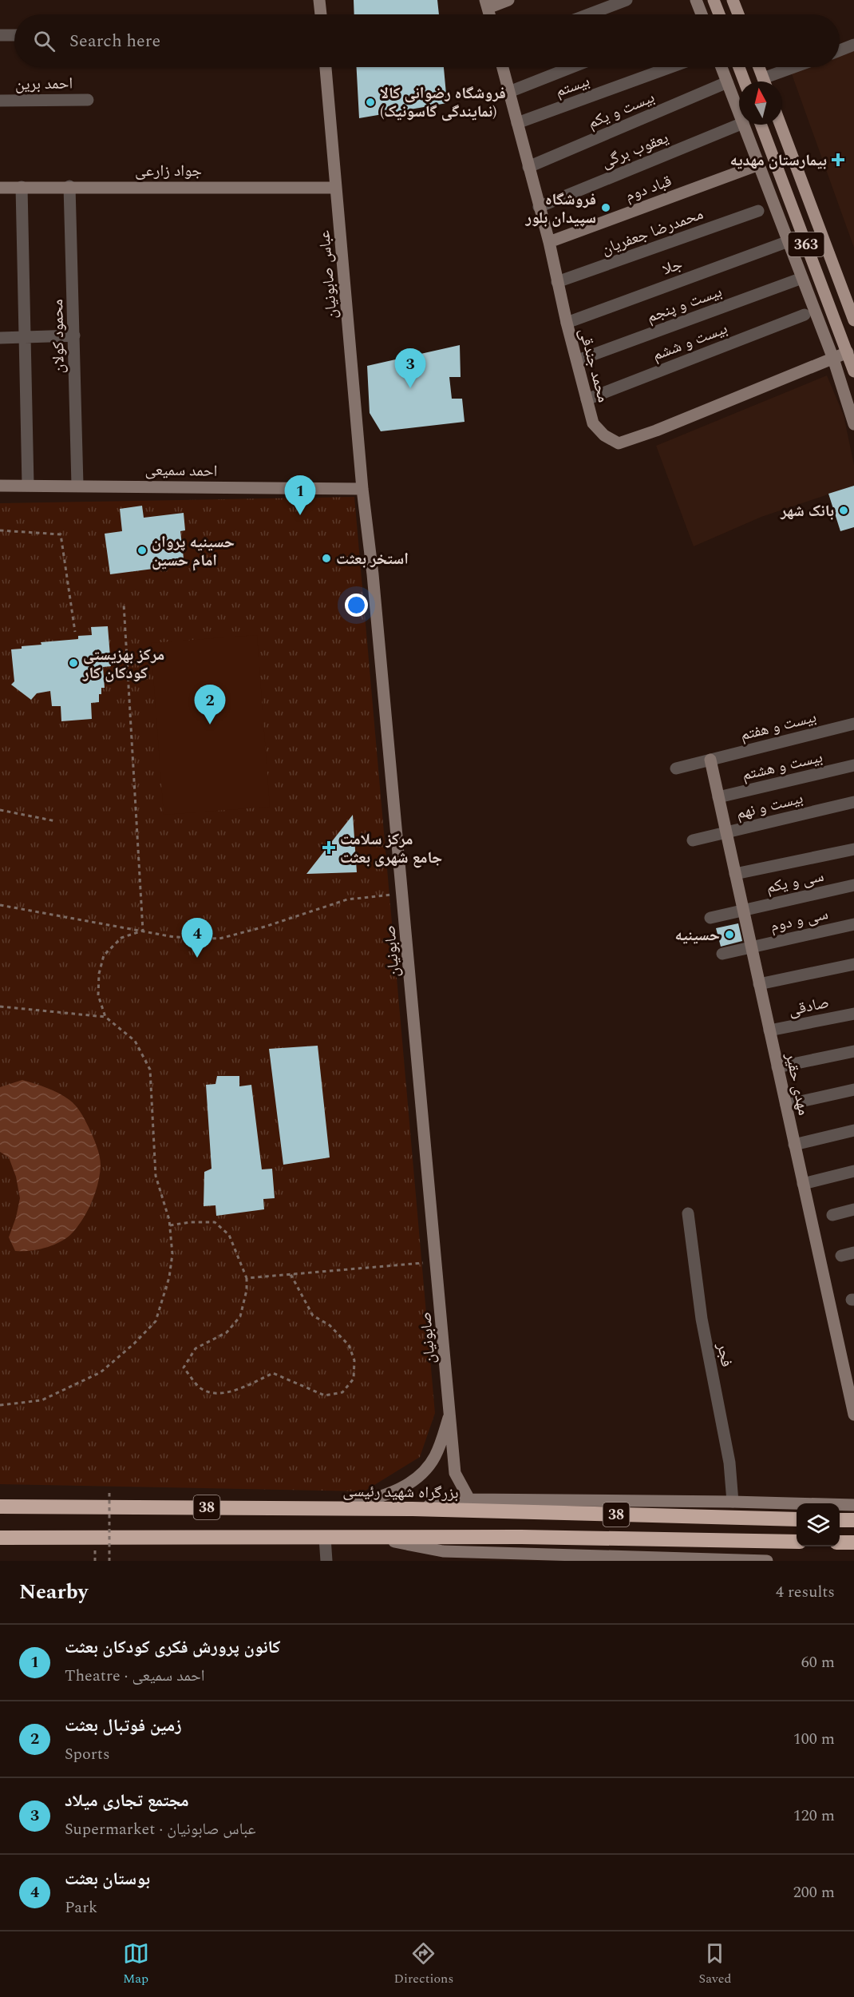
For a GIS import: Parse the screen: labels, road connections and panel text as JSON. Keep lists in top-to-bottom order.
{
  "streets": {
    "highway": ["بزرگراه شهید رئیسی", "38"],
    "main road": ["363"],
    "street": [
      "احمد برین",
      "بیستم",
      "بیست و یکم",
      "یعقوب برگی",
      "جواد زارعی",
      "قباد دوم",
      "محمدرضا جعفریان",
      "جلا",
      "عباس صابونیان",
      "بیست و پنجم",
      "محمود کولان",
      "بیست و ششم",
      "محمد جندقی",
      "احمد سمیعی",
      "بیست و هفتم",
      "بیست و هشتم",
      "بیست و نهم",
      "سی و یکم",
      "سی و دوم",
      "صابونیان",
      "صادقی",
      "مهدی حقیر",
      "فجر"
    ]
  },
  "crossings": [
    ["بیستم", "محمد جندقی"],
    ["بیست و یکم", "محمد جندقی"],
    ["یعقوب برگی", "محمد جندقی"],
    ["جواد زارعی", "عباس صابونیان"],
    ["جواد زارعی", "محمود کولان"],
    ["قباد دوم", "محمد جندقی"],
    ["محمدرضا جعفریان", "محمد جندقی"],
    ["جلا", "محمد جندقی"],
    ["عباس صابونیان", "احمد سمیعی"],
    ["عباس صابونیان", "صابونیان"],
    ["بیست و پنجم", "محمد جندقی"],
    ["محمود کولان", "احمد سمیعی"],
    ["بیست و ششم", "محمد جندقی"],
    ["احمد سمیعی", "صابونیان"],
    ["بیست و هفتم", "مهدی حقیر"],
    ["بیست و هشتم", "مهدی حقیر"],
    ["بیست و نهم", "مهدی حقیر"],
    ["سی و یکم", "مهدی حقیر"],
    ["سی و دوم", "مهدی حقیر"],
    ["صادقی", "مهدی حقیر"]
  ],
  "places": {
    "other": [
      "فروشگاه رضوانی کالا (نمایندگی گاسونیک)",
      "فروشگاه سپیدان بلور",
      "بانک شهر",
      "حسینیه پروان امام حسین",
      "استخر بعثت",
      "مرکز بهزیستی کودکان کار",
      "حسینیه"
    ],
    "health": ["بیمارستان مهدیه", "مرکز سلامت جامع شهری بعثت"]
  },
  "north": "top",
  "page": {
    "search": "Search here",
    "pins": [
      "3",
      "1",
      "2",
      "4"
    ],
    "heading": ["Nearby", "4 results"],
    "list": [
      {
        "mark": "1",
        "name": "کانون پرورش فکری کودکان بعثت",
        "note": "Theatre · احمد سمیعی",
        "value": "60 m"
      },
      {
        "mark": "2",
        "name": "زمین فوتبال بعثت",
        "note": "Sports",
        "value": "100 m"
      },
      {
        "mark": "3",
        "name": "مجتمع تجاری میلاد",
        "note": "Supermarket · عباس صابونیان",
        "value": "120 m"
      },
      {
        "mark": "4",
        "name": "بوستان بعثت",
        "note": "Park",
        "value": "200 m"
      }
    ],
    "nav": ["Map", "Directions", "Saved"]
  }
}
